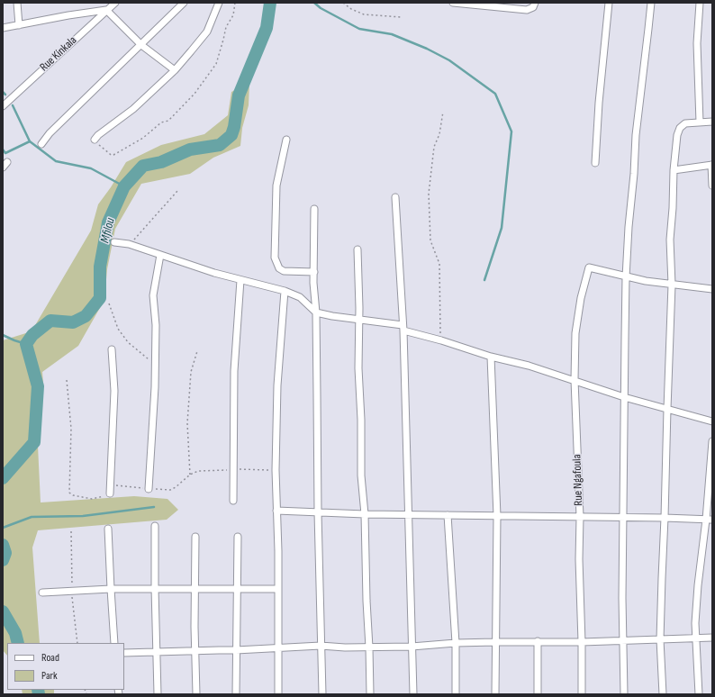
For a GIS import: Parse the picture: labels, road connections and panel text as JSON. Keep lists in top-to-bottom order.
{
  "streets": {
    "street": ["Rue Kinkala", "Rue Ngafoula"]
  },
  "water": ["Mfilou"],
  "legend": ["Road", "Park"]
}
